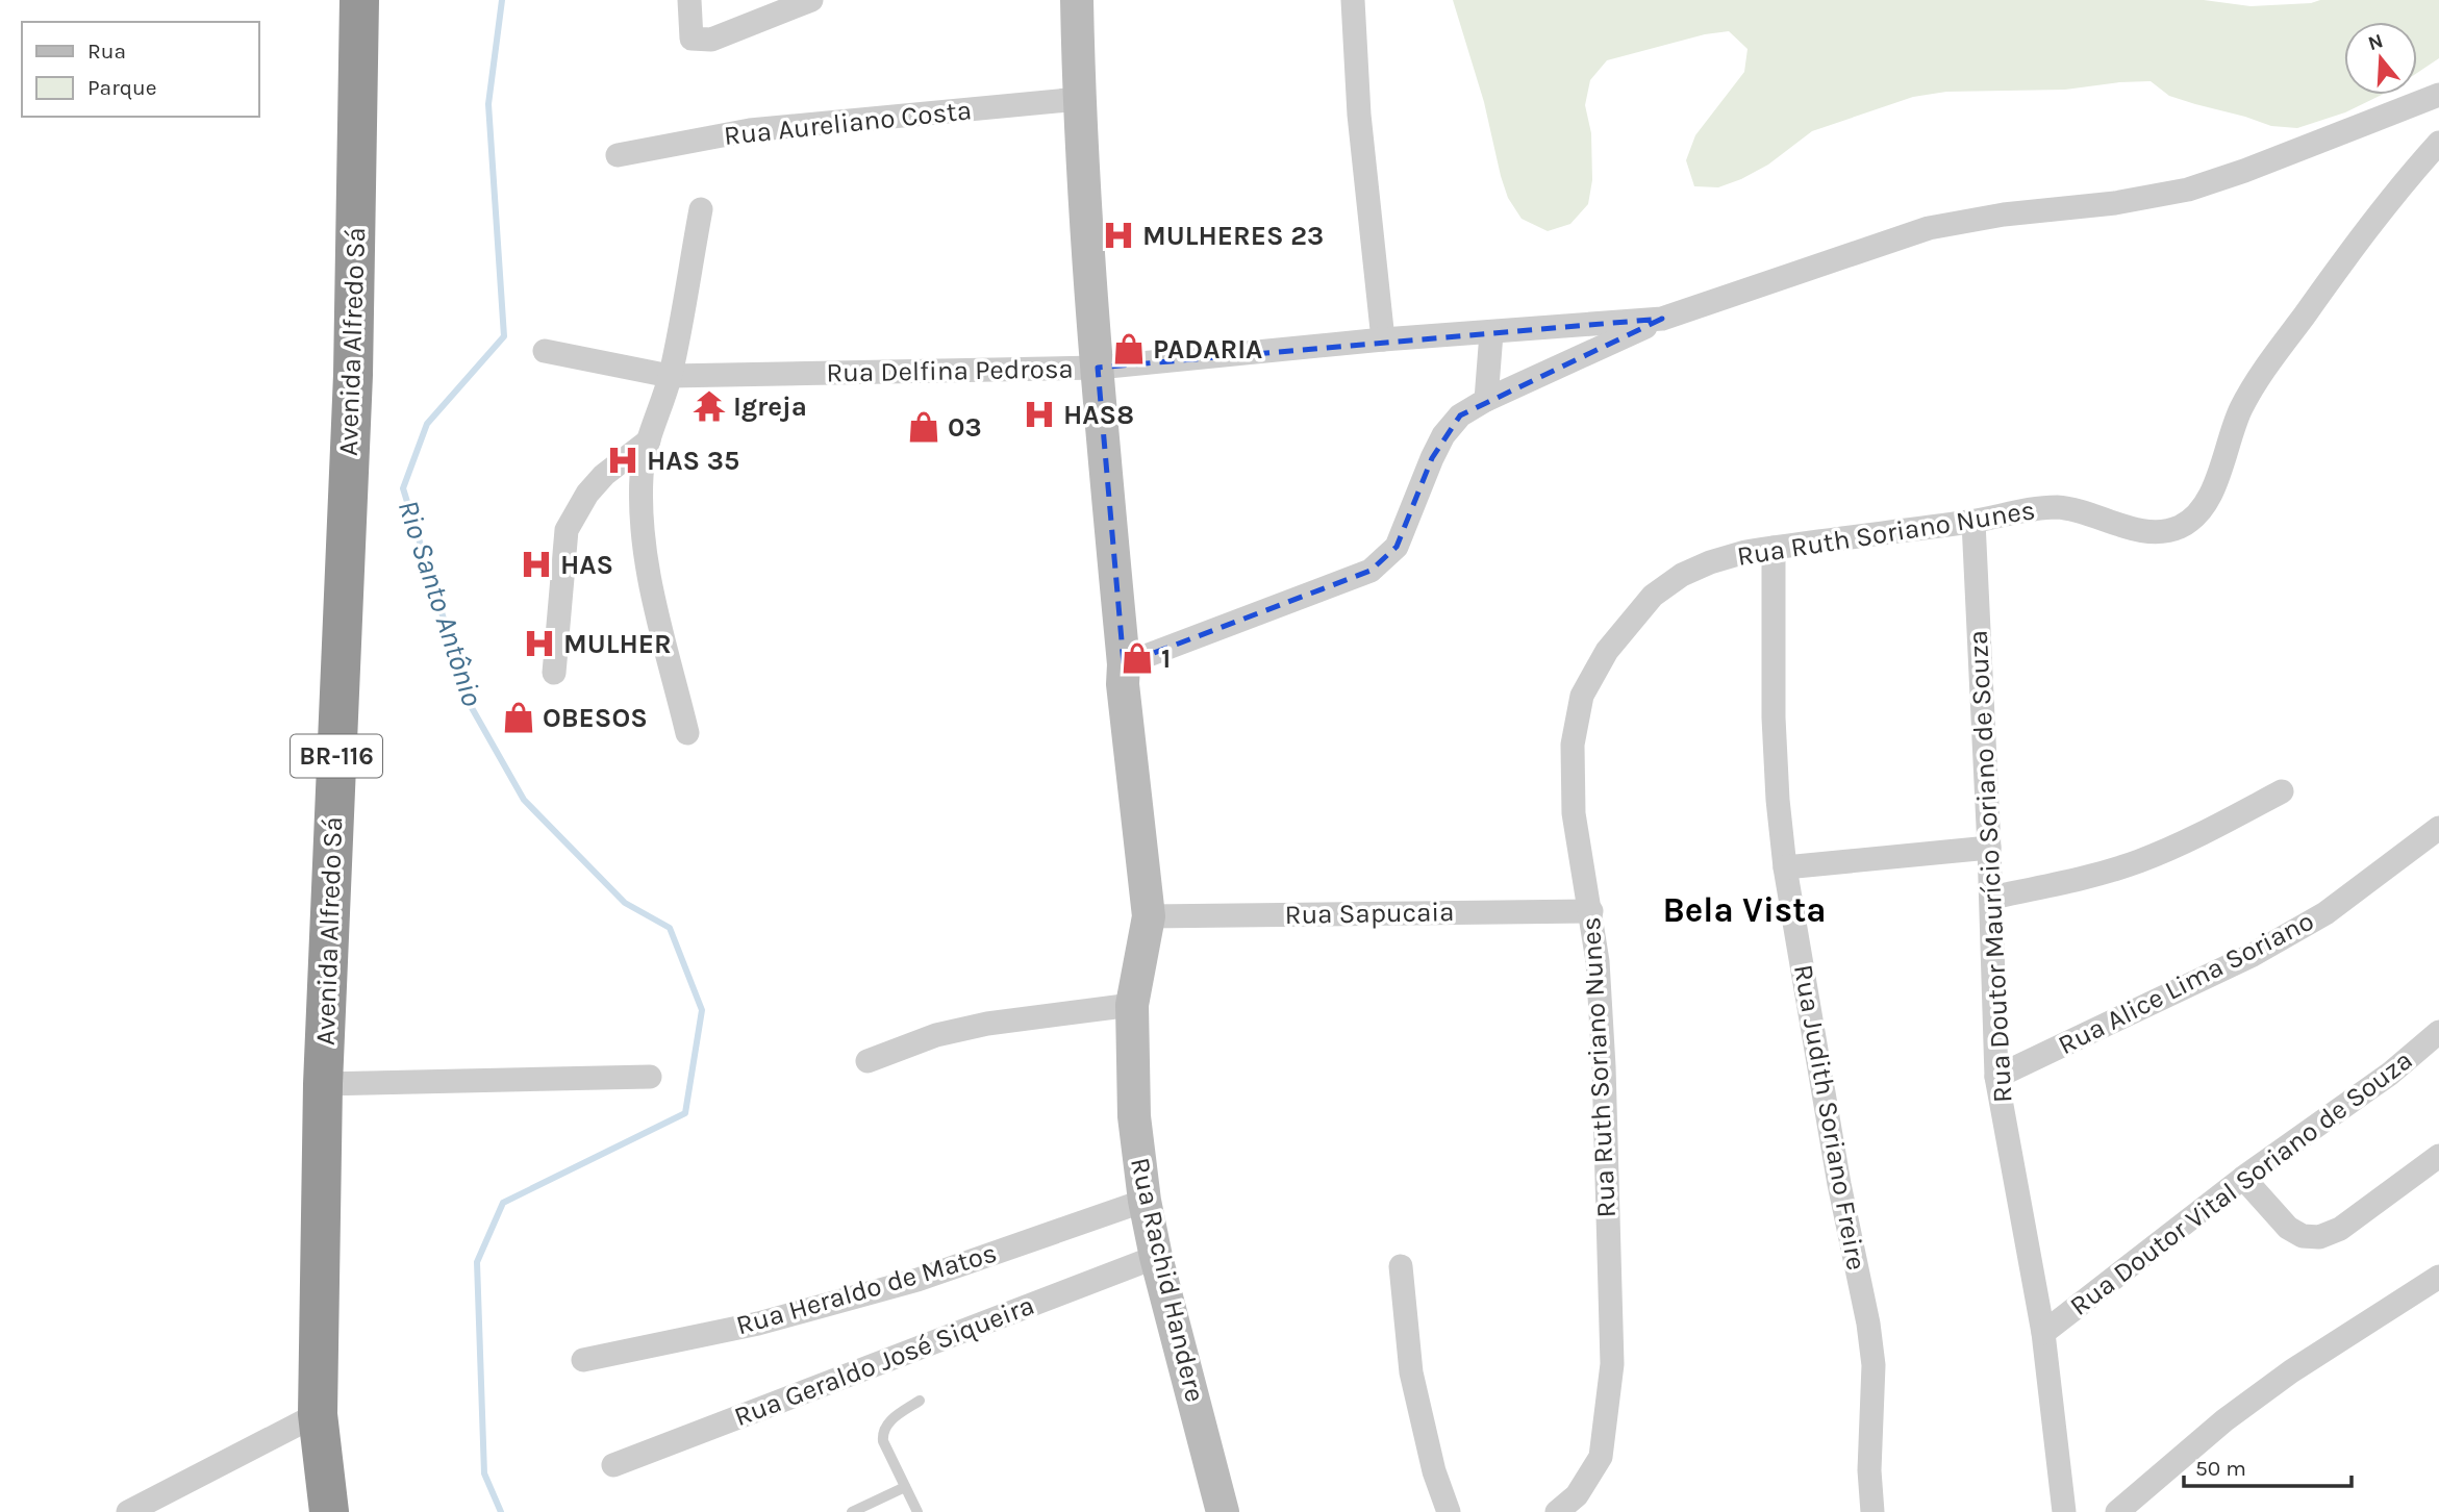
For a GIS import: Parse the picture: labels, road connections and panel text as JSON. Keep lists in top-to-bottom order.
{
  "streets": {
    "highway": ["Avenida Alfredo Sá", "BR-116"],
    "street": [
      "Rua Aureliano Costa",
      "Rua Delfina Pedrosa",
      "Rua Ruth Soriano Nunes",
      "Rua Doutor Maurício Soriano de Souza",
      "Rua Sapucaia",
      "Rua Alice Lima Soriano",
      "Rua Judith Soriano Freire",
      "Rua Doutor Vital Soriano de Souza",
      "Rua Rachid Handere",
      "Rua Heraldo de Matos",
      "Rua Geraldo José Siqueira"
    ]
  },
  "crossings": [
    ["Rua Aureliano Costa", "Rua Rachid Handere"],
    ["Rua Delfina Pedrosa", "Rua Rachid Handere"],
    ["Rua Ruth Soriano Nunes", "Rua Doutor Maurício Soriano de Souza"],
    ["Rua Ruth Soriano Nunes", "Rua Sapucaia"],
    ["Rua Ruth Soriano Nunes", "Rua Judith Soriano Freire"],
    ["Rua Doutor Maurício Soriano de Souza", "Rua Alice Lima Soriano"],
    ["Rua Doutor Maurício Soriano de Souza", "Rua Doutor Vital Soriano de Souza"],
    ["Rua Sapucaia", "Rua Rachid Handere"],
    ["Rua Rachid Handere", "Rua Heraldo de Matos"],
    ["Rua Rachid Handere", "Rua Geraldo José Siqueira"]
  ],
  "districts": ["Bela Vista"],
  "water": ["Rio Santo Antônio"],
  "places": {
    "hospital": [
      "MULHERES 23",
      "HAS8",
      "HAS 35",
      "HAS",
      "MULHER"
    ],
    "shop": [
      "PADARIA",
      "03",
      "1",
      "OBESOS"
    ],
    "temple": ["Igreja"]
  },
  "legend": ["Rua", "Parque"],
  "scale_bar": "50 m",
  "north": "top"
}
